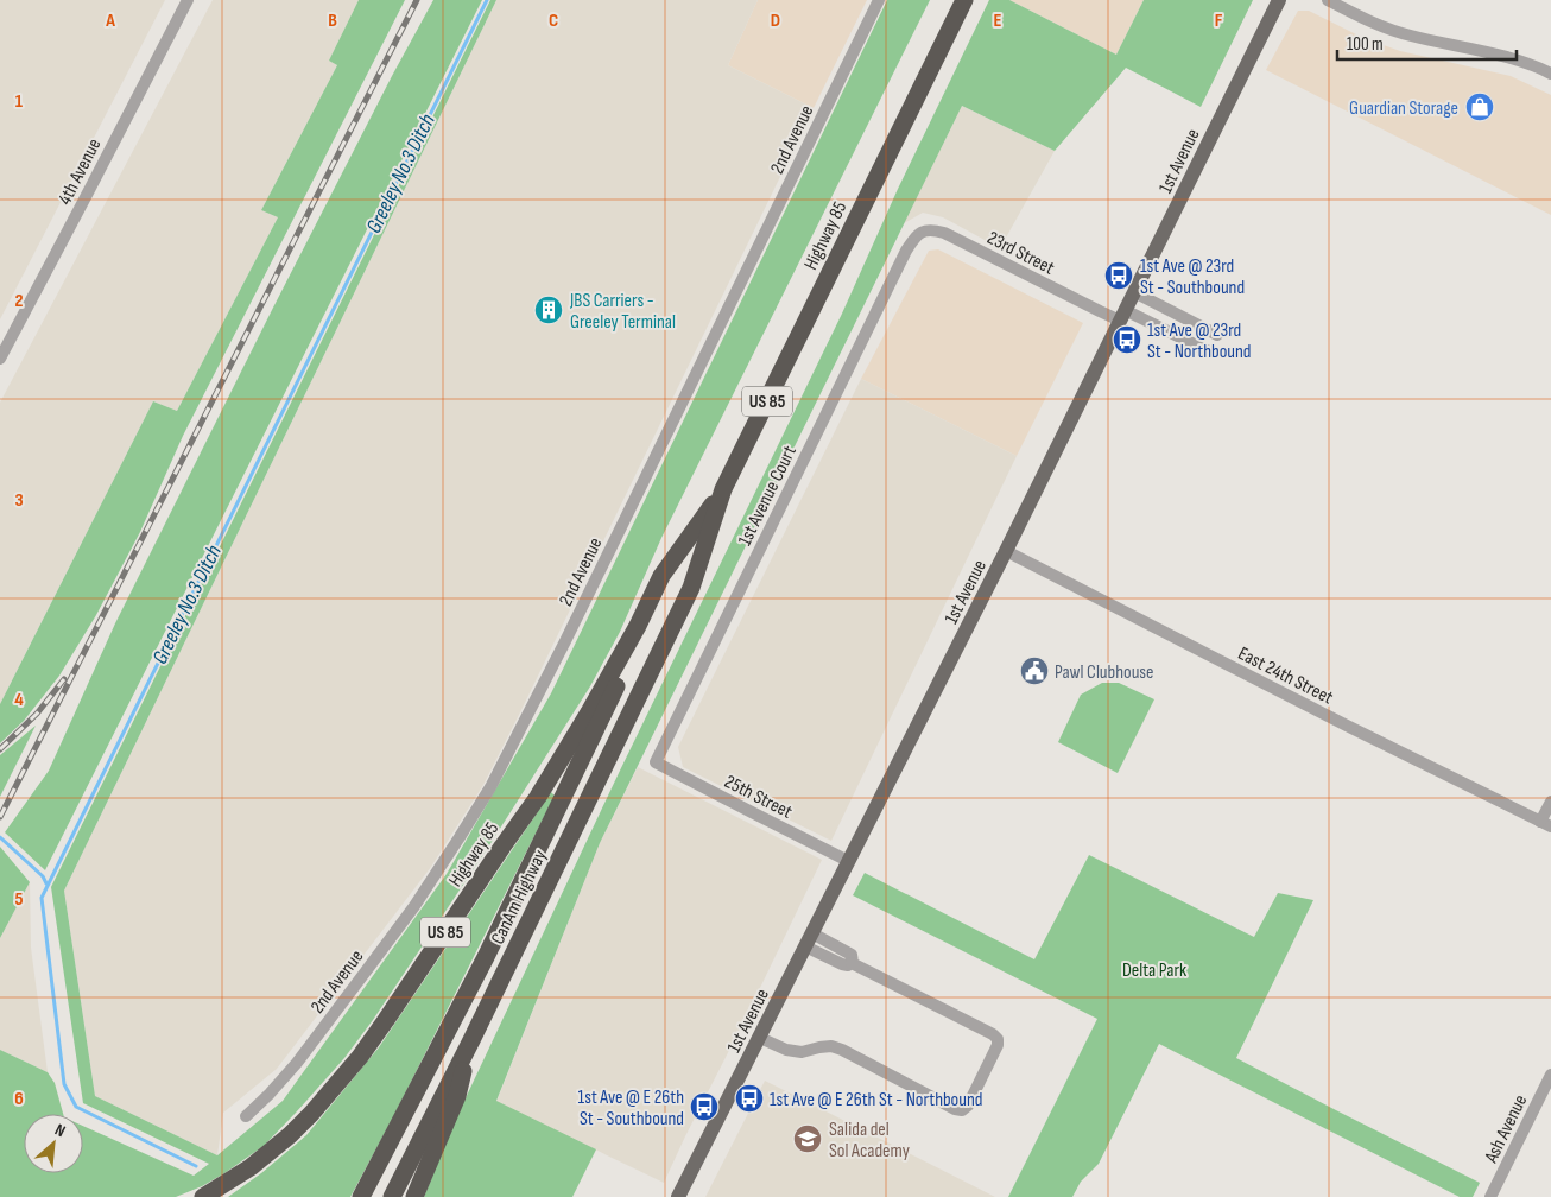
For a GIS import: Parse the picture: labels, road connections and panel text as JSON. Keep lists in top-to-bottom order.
{
  "streets": {
    "highway": ["Highway 85", "US 85", "CanAm Highway"],
    "main road": ["1st Avenue"],
    "street": [
      "2nd Avenue",
      "4th Avenue",
      "23rd Street",
      "1st Avenue Court",
      "East 24th Street",
      "25th Street",
      "Ash Avenue"
    ]
  },
  "crossings": [
    ["1st Avenue", "23rd Street"],
    ["1st Avenue", "East 24th Street"],
    ["1st Avenue", "25th Street"],
    ["Highway 85", "CanAm Highway"],
    ["23rd Street", "1st Avenue Court"],
    ["US 85", "CanAm Highway"],
    ["1st Avenue Court", "25th Street"]
  ],
  "water": ["Greeley No.3 Ditch"],
  "parks": ["Delta Park"],
  "places": {
    "shop": ["Guardian Storage"],
    "bus stop": [
      "1st Ave @ 23rd St - Southbound",
      "1st Ave @ 23rd St - Northbound",
      "1st Ave @ E 26th St - Northbound",
      "1st Ave @ E 26th St - Southbound"
    ],
    "building": ["JBS Carriers - Greeley Terminal"],
    "public building": ["Pawl Clubhouse"],
    "school or university": ["Salida del Sol Academy"]
  },
  "scale_bar": "100 m",
  "north": "top right",
  "grid": {
    "columns": [
      "A",
      "B",
      "C",
      "D",
      "E",
      "F"
    ],
    "rows": [
      "1",
      "2",
      "3",
      "4",
      "5",
      "6"
    ]
  }
}
